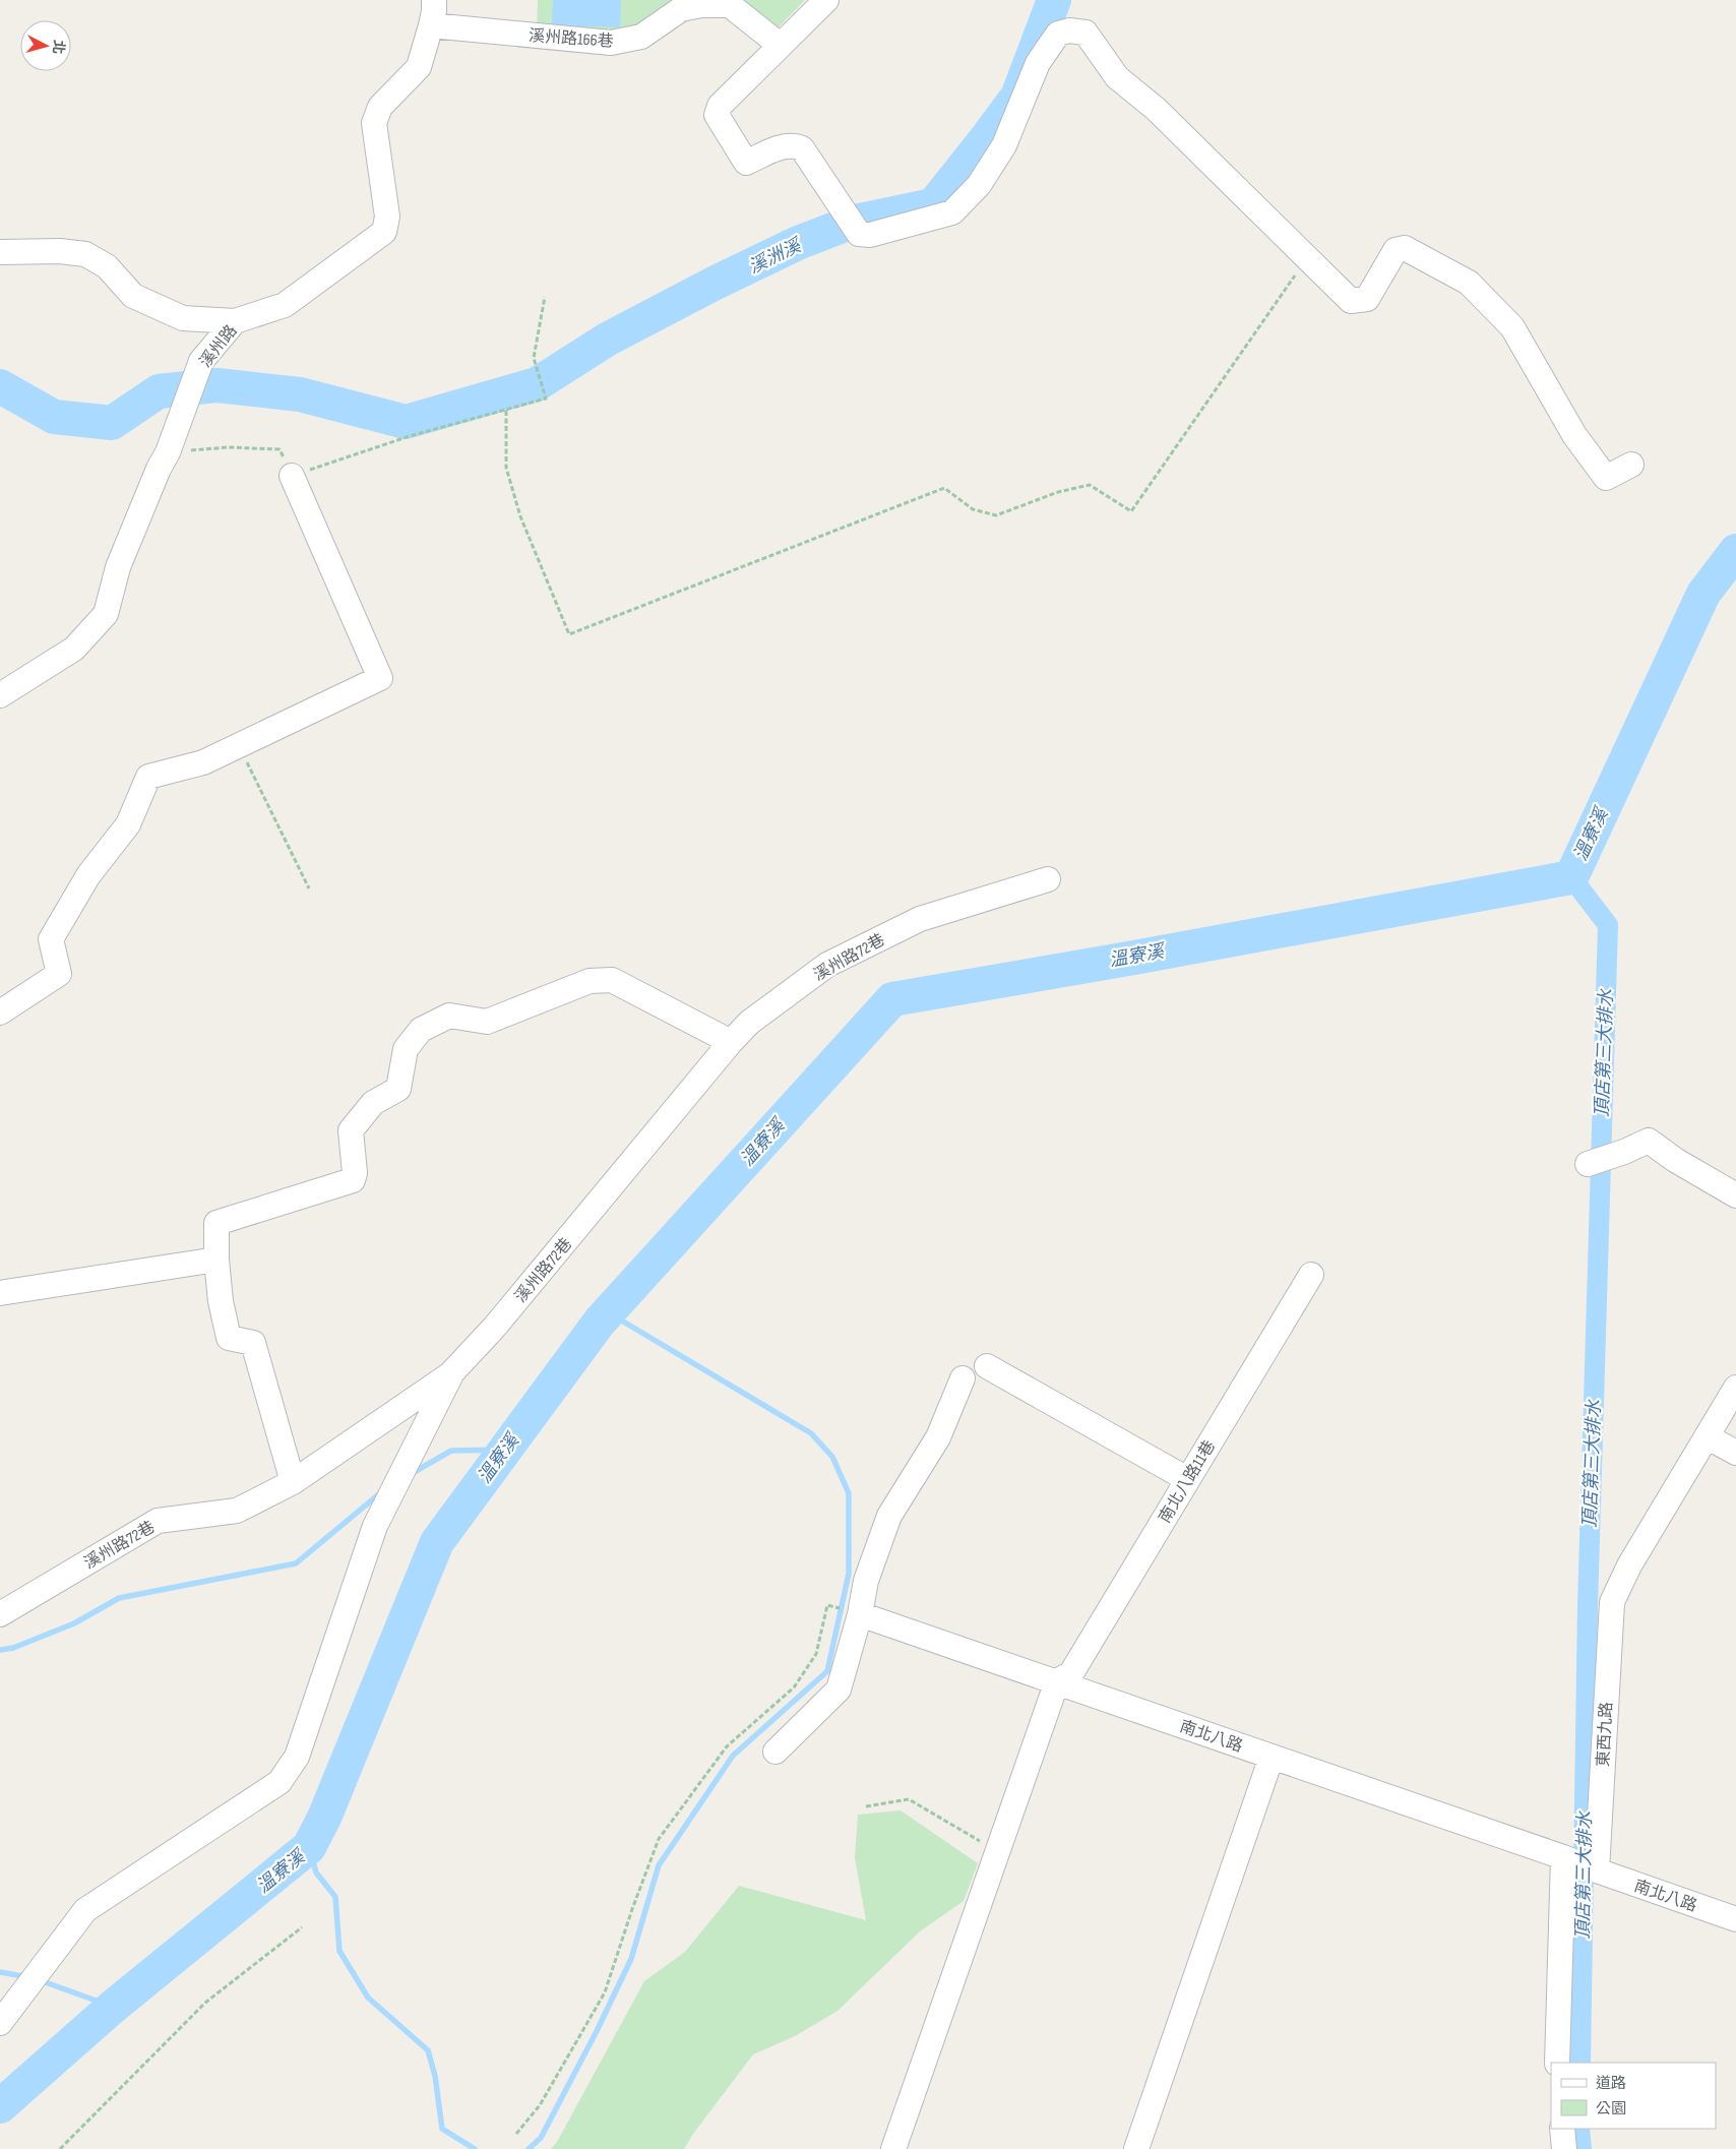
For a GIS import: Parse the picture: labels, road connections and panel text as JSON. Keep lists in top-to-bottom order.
{
  "streets": {
    "street": [
      "溪州路166巷",
      "溪州路",
      "溪州路72巷",
      "南北八路11巷",
      "東西九路",
      "南北八路"
    ]
  },
  "crossings": [
    ["溪州路166巷", "溪州路"],
    ["南北八路11巷", "南北八路"],
    ["東西九路", "南北八路"]
  ],
  "water": ["溪洲溪", "溫寮溪", "頂店第三大排水"],
  "legend": ["道路", "公園"],
  "north": "right"
}
